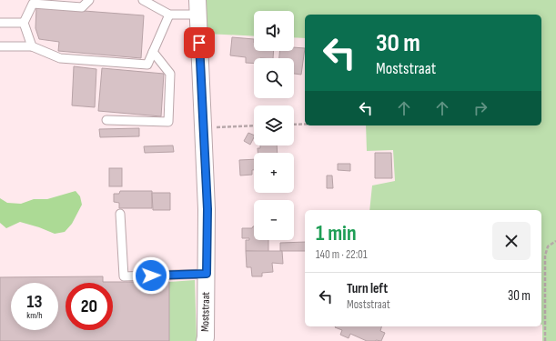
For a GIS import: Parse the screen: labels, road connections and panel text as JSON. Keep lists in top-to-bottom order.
{
  "streets": {
    "street": ["Moststraat"]
  },
  "page": {
    "map_buttons": ["+", "−"],
    "turn": ["30 m", "Moststraat"],
    "heading": ["1 min", "140 m · 22:01"],
    "list": [
      {
        "name": "Turn left",
        "note": "Moststraat",
        "value": "30 m"
      }
    ],
    "speed": "13 km/h",
    "limit": "20"
  }
}
